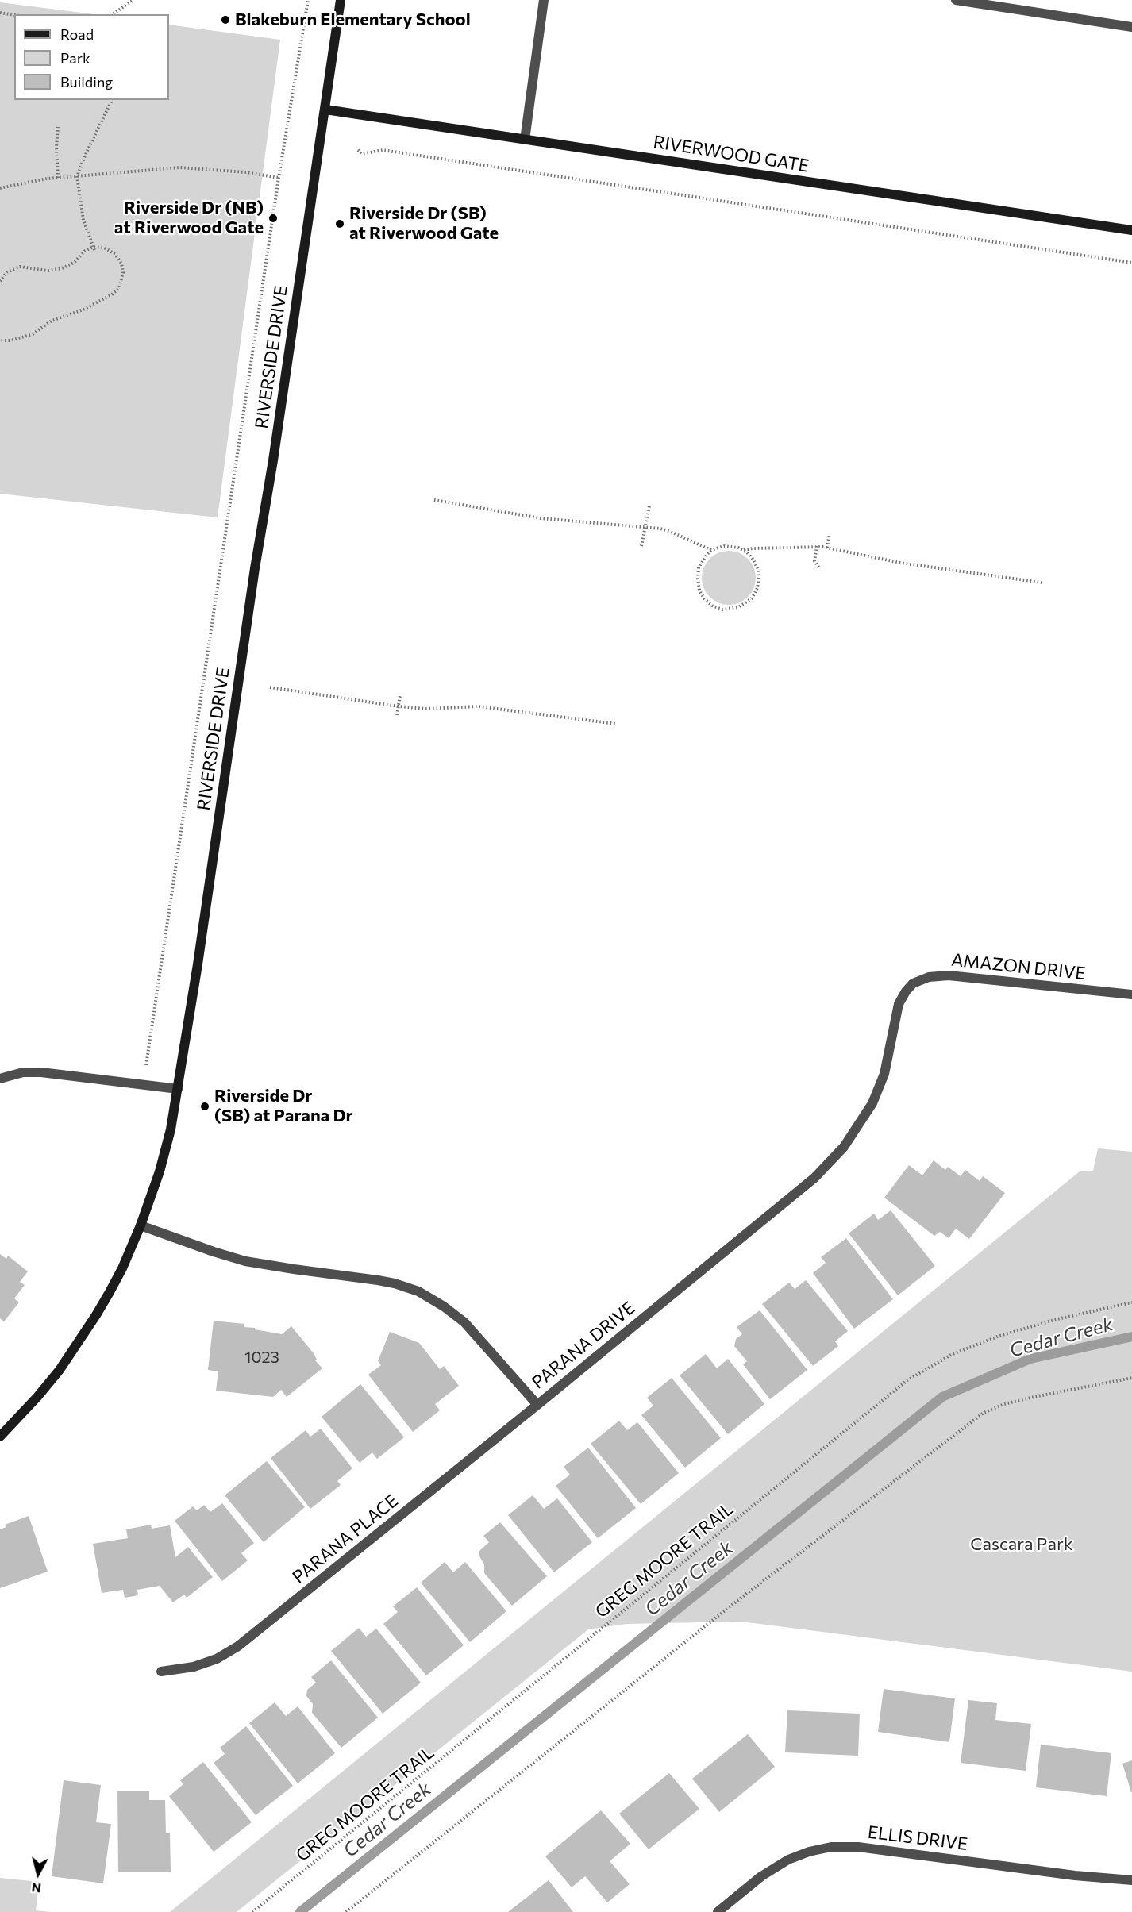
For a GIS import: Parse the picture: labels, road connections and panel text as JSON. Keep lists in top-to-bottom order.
{
  "streets": {
    "street": [
      "RIVERWOOD GATE",
      "RIVERSIDE DRIVE",
      "AMAZON DRIVE",
      "PARANA DRIVE",
      "PARANA PLACE",
      "ELLIS DRIVE"
    ],
    "path": ["GREG MOORE TRAIL"]
  },
  "crossings": [
    ["RIVERWOOD GATE", "RIVERSIDE DRIVE"],
    ["RIVERSIDE DRIVE", "PARANA DRIVE"],
    ["AMAZON DRIVE", "PARANA DRIVE"],
    ["PARANA DRIVE", "PARANA PLACE"]
  ],
  "water": ["Cedar Creek"],
  "parks": ["Cascara Park"],
  "places": [
    "Blakeburn Elementary School",
    "Riverside Dr (NB) at Riverwood Gate",
    "Riverside Dr (SB) at Riverwood Gate",
    "Riverside Dr (SB) at Parana Dr"
  ],
  "house_numbers": ["1023"],
  "legend": ["Road", "Park", "Building"],
  "north": "bottom"
}
